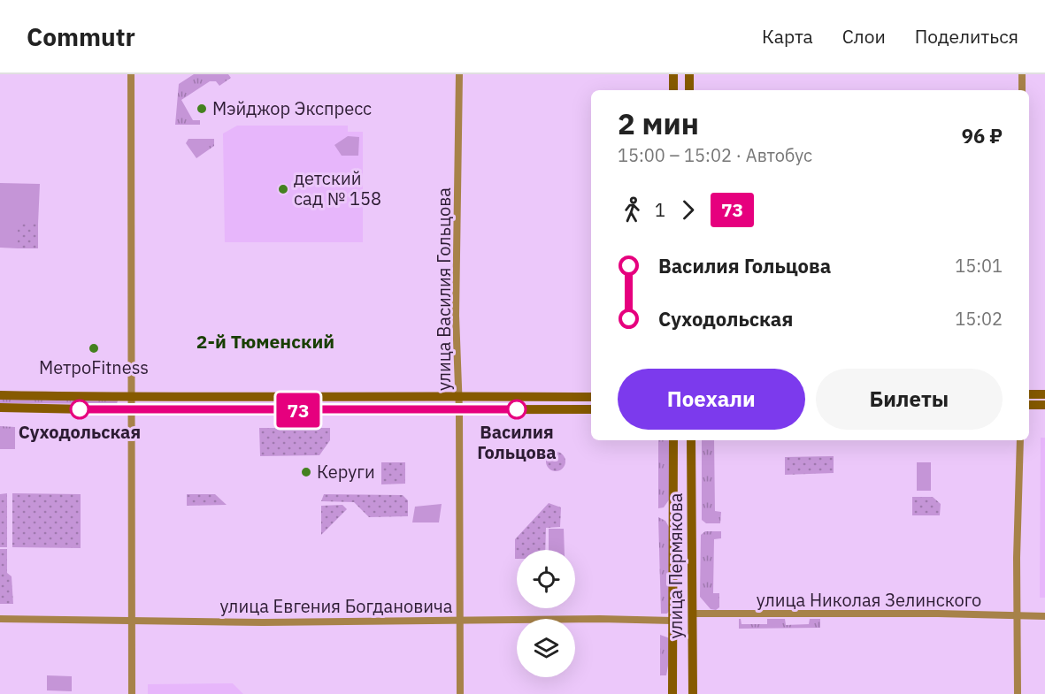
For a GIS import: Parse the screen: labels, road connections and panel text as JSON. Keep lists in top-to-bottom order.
{
  "streets": {
    "street": [
      "улица Василия Гольцова",
      "улица Пермякова",
      "улица Николая Зелинского",
      "улица Евгения Богдановича"
    ]
  },
  "crossings": [
    ["улица Василия Гольцова", "улица Евгения Богдановича"],
    ["улица Пермякова", "улица Николая Зелинского"],
    ["улица Пермякова", "улица Евгения Богдановича"]
  ],
  "districts": ["2-й Тюменский"],
  "places": [
    "Мэйджор Экспресс",
    "детский сад № 158",
    "МетроFitness",
    "Суходольская",
    "Василия Гольцова",
    "Керуги"
  ],
  "lines": ["bus line 73"],
  "page": {
    "header": "Commutr",
    "nav": ["Карта", "Слои", "Поделиться"],
    "on_map": "73",
    "heading": ["2 мин", "15:00 – 15:02 · Автобус", "96 ₽"],
    "legs": ["1", "73"],
    "list": [
      {
        "name": "Василия Гольцова",
        "value": "15:01"
      },
      {
        "name": "Суходольская",
        "value": "15:02"
      }
    ],
    "buttons": ["Поехали", "Билеты"]
  }
}
